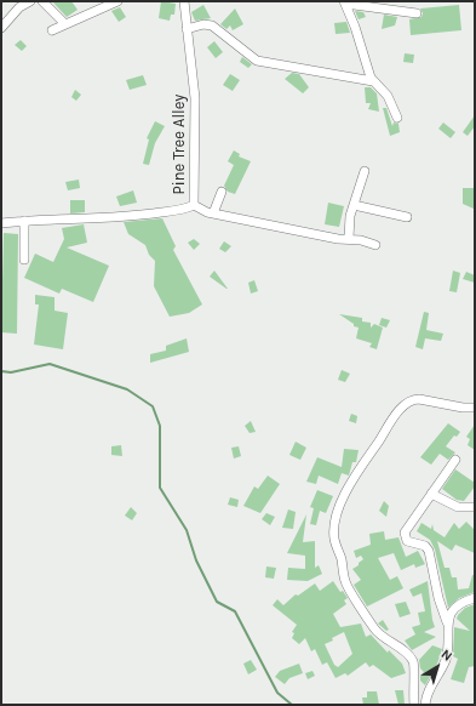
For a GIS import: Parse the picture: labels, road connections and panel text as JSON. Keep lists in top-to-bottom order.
{
  "streets": {
    "street": ["Pine Tree Alley"]
  },
  "north": "top right"
}
